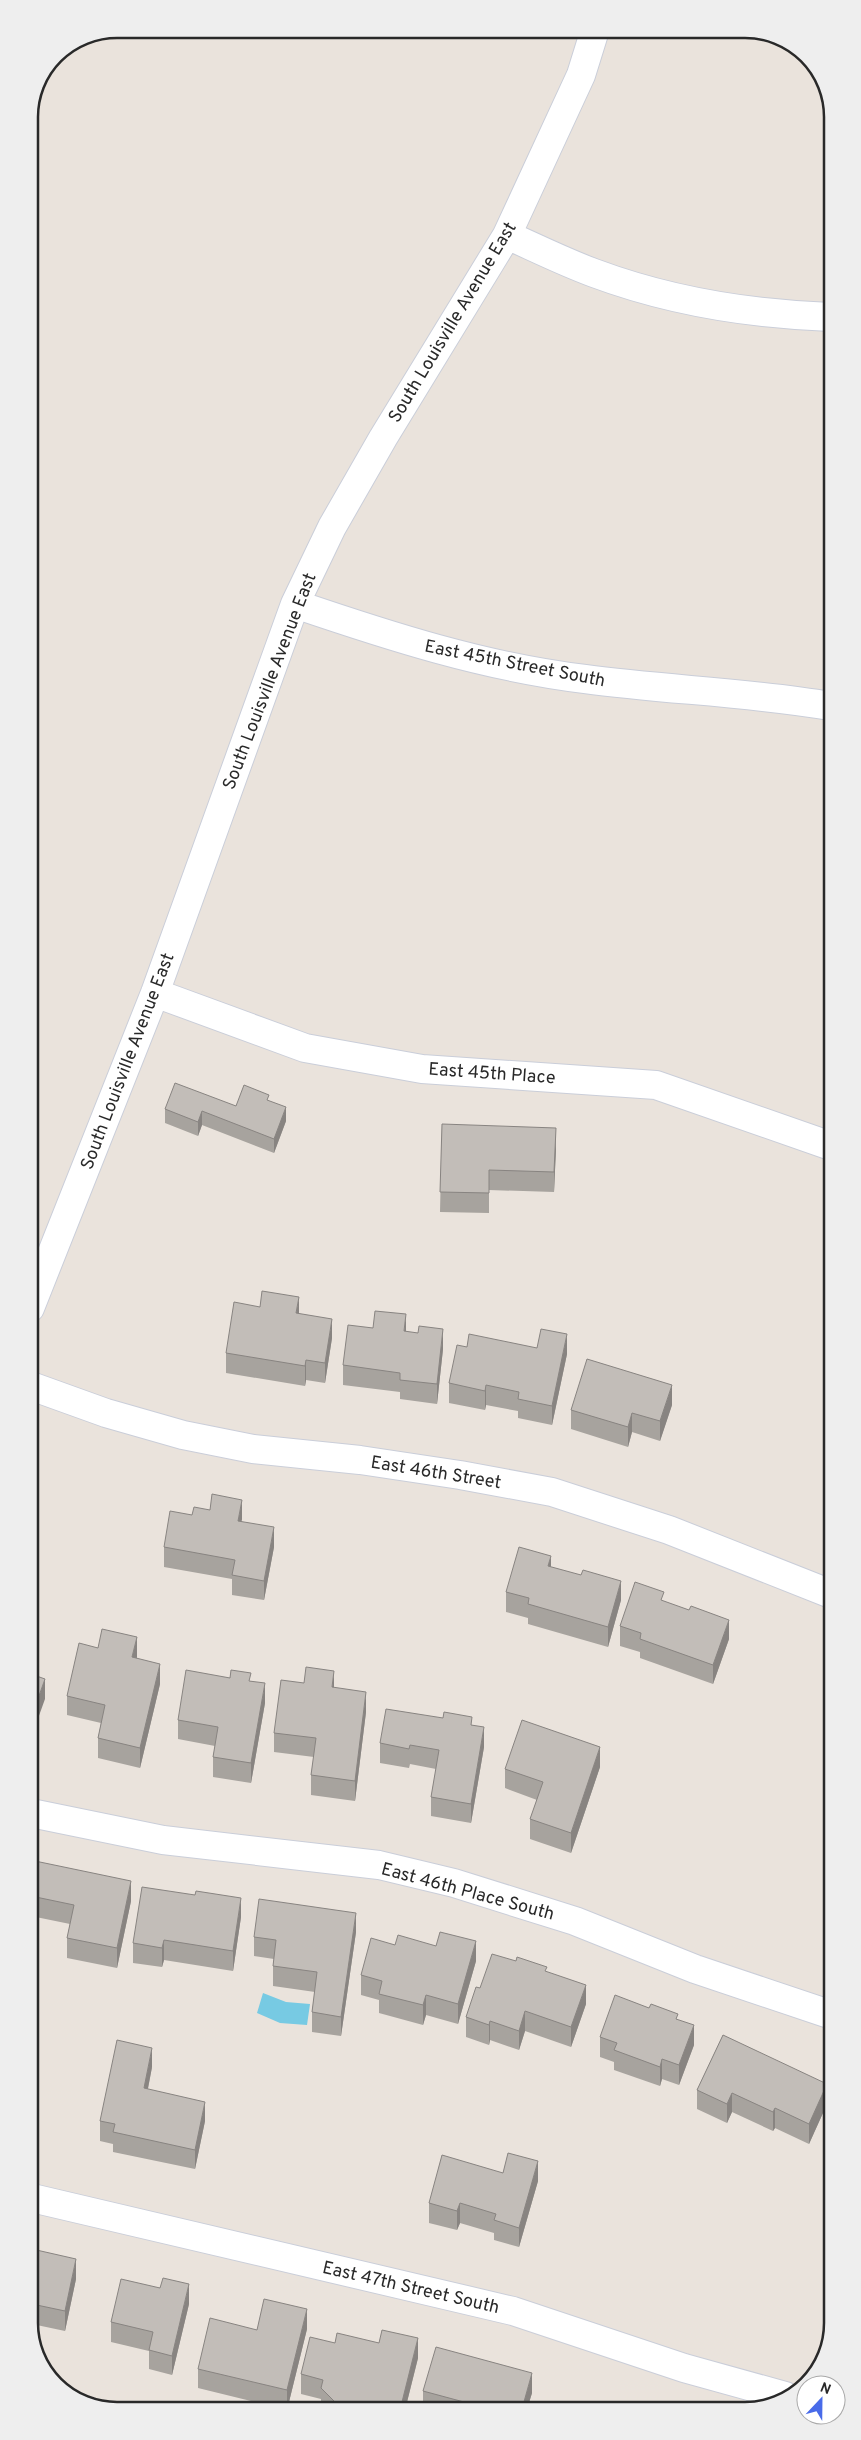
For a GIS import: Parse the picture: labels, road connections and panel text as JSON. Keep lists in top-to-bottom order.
{
  "streets": {
    "street": [
      "South Louisville Avenue East",
      "East 45th Street South",
      "East 45th Place",
      "East 46th Street",
      "East 46th Place South",
      "East 47th Street South"
    ]
  },
  "crossings": [
    ["South Louisville Avenue East", "East 45th Street South"],
    ["South Louisville Avenue East", "East 45th Place"]
  ],
  "north": "top"
}
